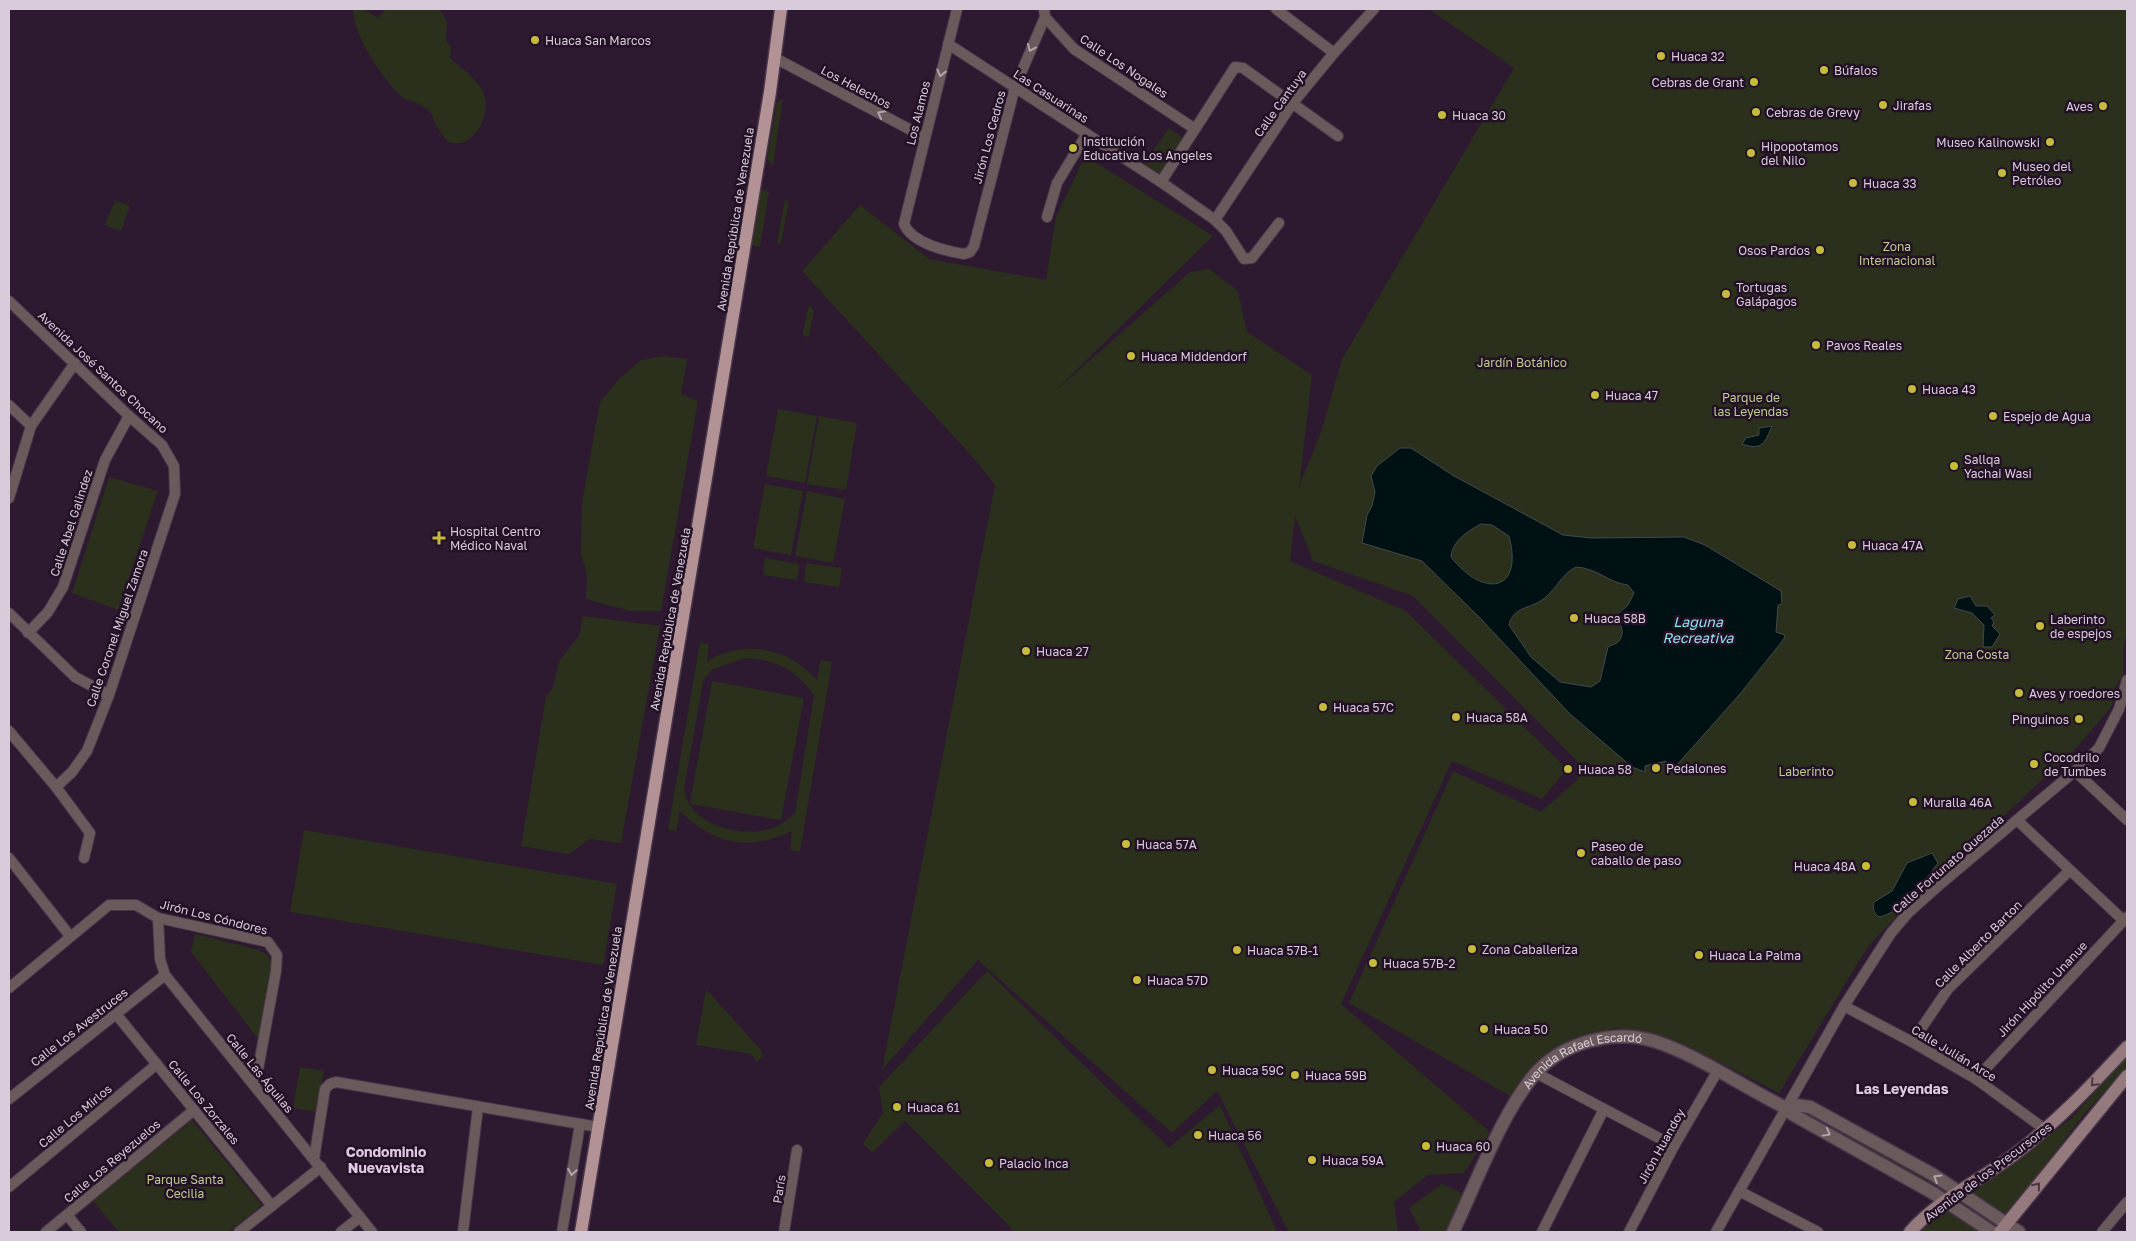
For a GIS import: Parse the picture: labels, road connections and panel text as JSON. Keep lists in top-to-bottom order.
{
  "streets": {
    "main road": ["Avenida República de Venezuela", "Avenida de los Precursores"],
    "street": [
      "Calle Los Nogales",
      "Los Helechos",
      "Las Casuarinas",
      "Calle Cantuya",
      "Los Alamos",
      "Jirón Los Cedros",
      "Avenida José Santos Chocano",
      "Calle Abel Galindez",
      "Calle Coronel Miguel Zamora",
      "Calle Fortunato Quezada",
      "Jirón Los Cóndores",
      "Calle Alberto Barton",
      "Jirón Hipólito Unanue",
      "Calle Los Avestruces",
      "Calle Julián Arce",
      "Avenida Rafael Escardó",
      "Calle Las Águilas",
      "Calle Los Zorzales",
      "Calle Los Mirlos",
      "Jirón Huandoy",
      "Calle Los Reyezuelos",
      "París"
    ]
  },
  "crossings": [
    ["Calle Los Nogales", "Jirón Los Cedros"],
    ["Los Helechos", "Los Alamos"],
    ["Los Helechos", "Avenida República de Venezuela"],
    ["Las Casuarinas", "Calle Cantuya"],
    ["Las Casuarinas", "Los Alamos"],
    ["Las Casuarinas", "Jirón Los Cedros"],
    ["Los Alamos", "Jirón Los Cedros"],
    ["Avenida José Santos Chocano", "Calle Abel Galindez"],
    ["Avenida José Santos Chocano", "Calle Coronel Miguel Zamora"],
    ["Calle Fortunato Quezada", "Calle Julián Arce"],
    ["Calle Fortunato Quezada", "Avenida Rafael Escardó"],
    ["Jirón Los Cóndores", "Calle Las Águilas"],
    ["Calle Alberto Barton", "Calle Julián Arce"],
    ["Jirón Hipólito Unanue", "Calle Julián Arce"],
    ["Calle Los Avestruces", "Calle Las Águilas"],
    ["Calle Los Avestruces", "Calle Los Zorzales"],
    ["Calle Julián Arce", "Avenida de los Precursores"],
    ["Avenida Rafael Escardó", "Jirón Huandoy"],
    ["Avenida Rafael Escardó", "Avenida de los Precursores"],
    ["Calle Los Zorzales", "Calle Los Mirlos"],
    ["Calle Los Zorzales", "Calle Los Reyezuelos"]
  ],
  "one_way": ["Los Helechos", "Los Alamos"],
  "districts": ["Las Leyendas", "Condominio Nuevavista"],
  "water": ["Laguna Recreativa"],
  "parks": [
    "Zona Internacional",
    "Jardín Botánico",
    "Parque de las Leyendas",
    "Zona Costa",
    "Laberinto",
    "Parque Santa Cecilia"
  ],
  "places": {
    "other": [
      "Huaca San Marcos",
      "Huaca 32",
      "Búfalos",
      "Cebras de Grant",
      "Jirafas",
      "Aves",
      "Cebras de Grevy",
      "Huaca 30",
      "Museo Kalinowski",
      "Institución Educativa Los Angeles",
      "Hipopotamos del Nilo",
      "Museo del Petróleo",
      "Huaca 33",
      "Osos Pardos",
      "Tortugas Galápagos",
      "Pavos Reales",
      "Huaca Middendorf",
      "Huaca 43",
      "Huaca 47",
      "Espejo de Agua",
      "Sallqa Yachai Wasi",
      "Huaca 47A",
      "Huaca 58B",
      "Laberinto de espejos",
      "Huaca 27",
      "Aves y roedores",
      "Huaca 57C",
      "Huaca 58A",
      "Pinguinos",
      "Cocodrilo de Tumbes",
      "Pedalones",
      "Huaca 58",
      "Muralla 46A",
      "Huaca 57A",
      "Paseo de caballo de paso",
      "Huaca 48A",
      "Zona Caballeriza",
      "Huaca 57B-1",
      "Huaca La Palma",
      "Huaca 57B-2",
      "Huaca 57D",
      "Huaca 50",
      "Huaca 59C",
      "Huaca 59B",
      "Huaca 61",
      "Huaca 56",
      "Huaca 60",
      "Huaca 59A",
      "Palacio Inca"
    ],
    "health": ["Hospital Centro Médico Naval"]
  }
}
